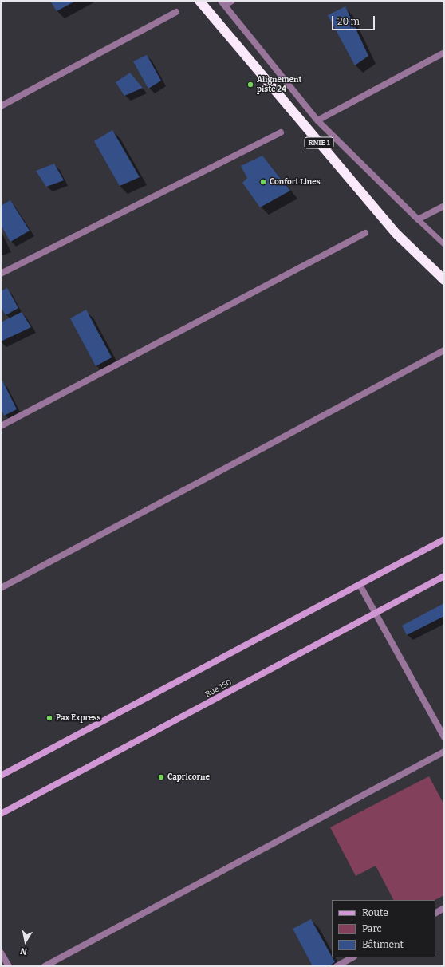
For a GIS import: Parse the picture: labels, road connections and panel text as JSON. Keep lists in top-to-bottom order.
{
  "streets": {
    "highway": ["RNIE 1"],
    "main road": ["Rue 150"]
  },
  "places": [
    "Alignement piste 24",
    "Confort Lines",
    "Pax Express",
    "Capricorne"
  ],
  "legend": ["Route", "Parc", "Bâtiment"],
  "scale_bar": "20 m",
  "north": "bottom"
}
